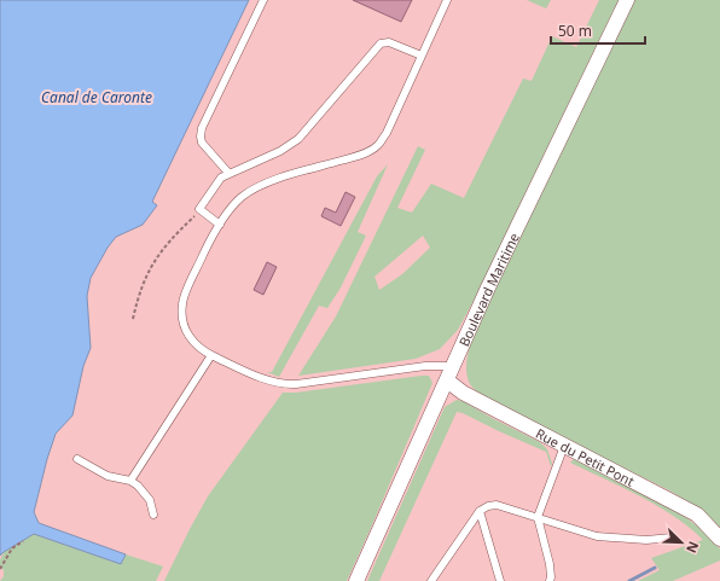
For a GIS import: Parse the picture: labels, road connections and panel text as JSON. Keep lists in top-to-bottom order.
{
  "streets": {
    "street": ["Boulevard Maritime", "Rue du Petit Pont"]
  },
  "crossings": [
    ["Boulevard Maritime", "Rue du Petit Pont"]
  ],
  "water": ["Canal de Caronte"],
  "scale_bar": "50 m",
  "north": "bottom right"
}
